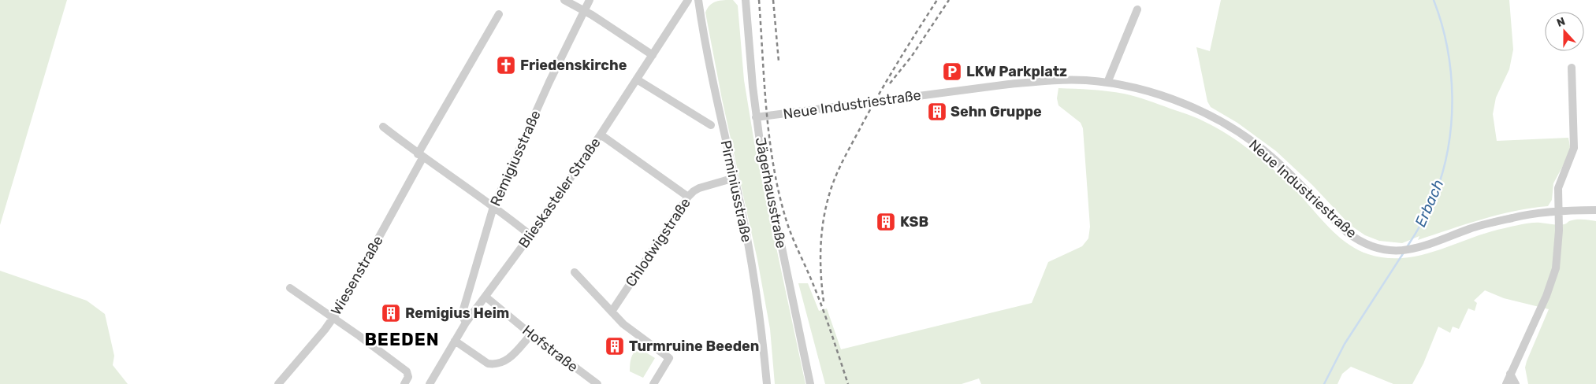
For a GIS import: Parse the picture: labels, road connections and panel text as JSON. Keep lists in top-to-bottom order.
{
  "streets": {
    "street": [
      "Neue Industriestraße",
      "Remigiusstraße",
      "Pirminiusstraße",
      "Blieskasteler Straße",
      "Jägerhausstraße",
      "Chlodwigstraße",
      "Wiesenstraße",
      "Hofstraße"
    ]
  },
  "crossings": [
    ["Neue Industriestraße", "Jägerhausstraße"],
    ["Remigiusstraße", "Blieskasteler Straße"],
    ["Pirminiusstraße", "Chlodwigstraße"],
    ["Blieskasteler Straße", "Hofstraße"]
  ],
  "districts": ["BEEDEN"],
  "water": ["Erbach"],
  "places": {
    "church": ["Friedenskirche"],
    "parking": ["LKW Parkplatz"],
    "building": [
      "Sehn Gruppe",
      "KSB",
      "Remigius Heim",
      "Turmruine Beeden"
    ]
  },
  "north": "top"
}
